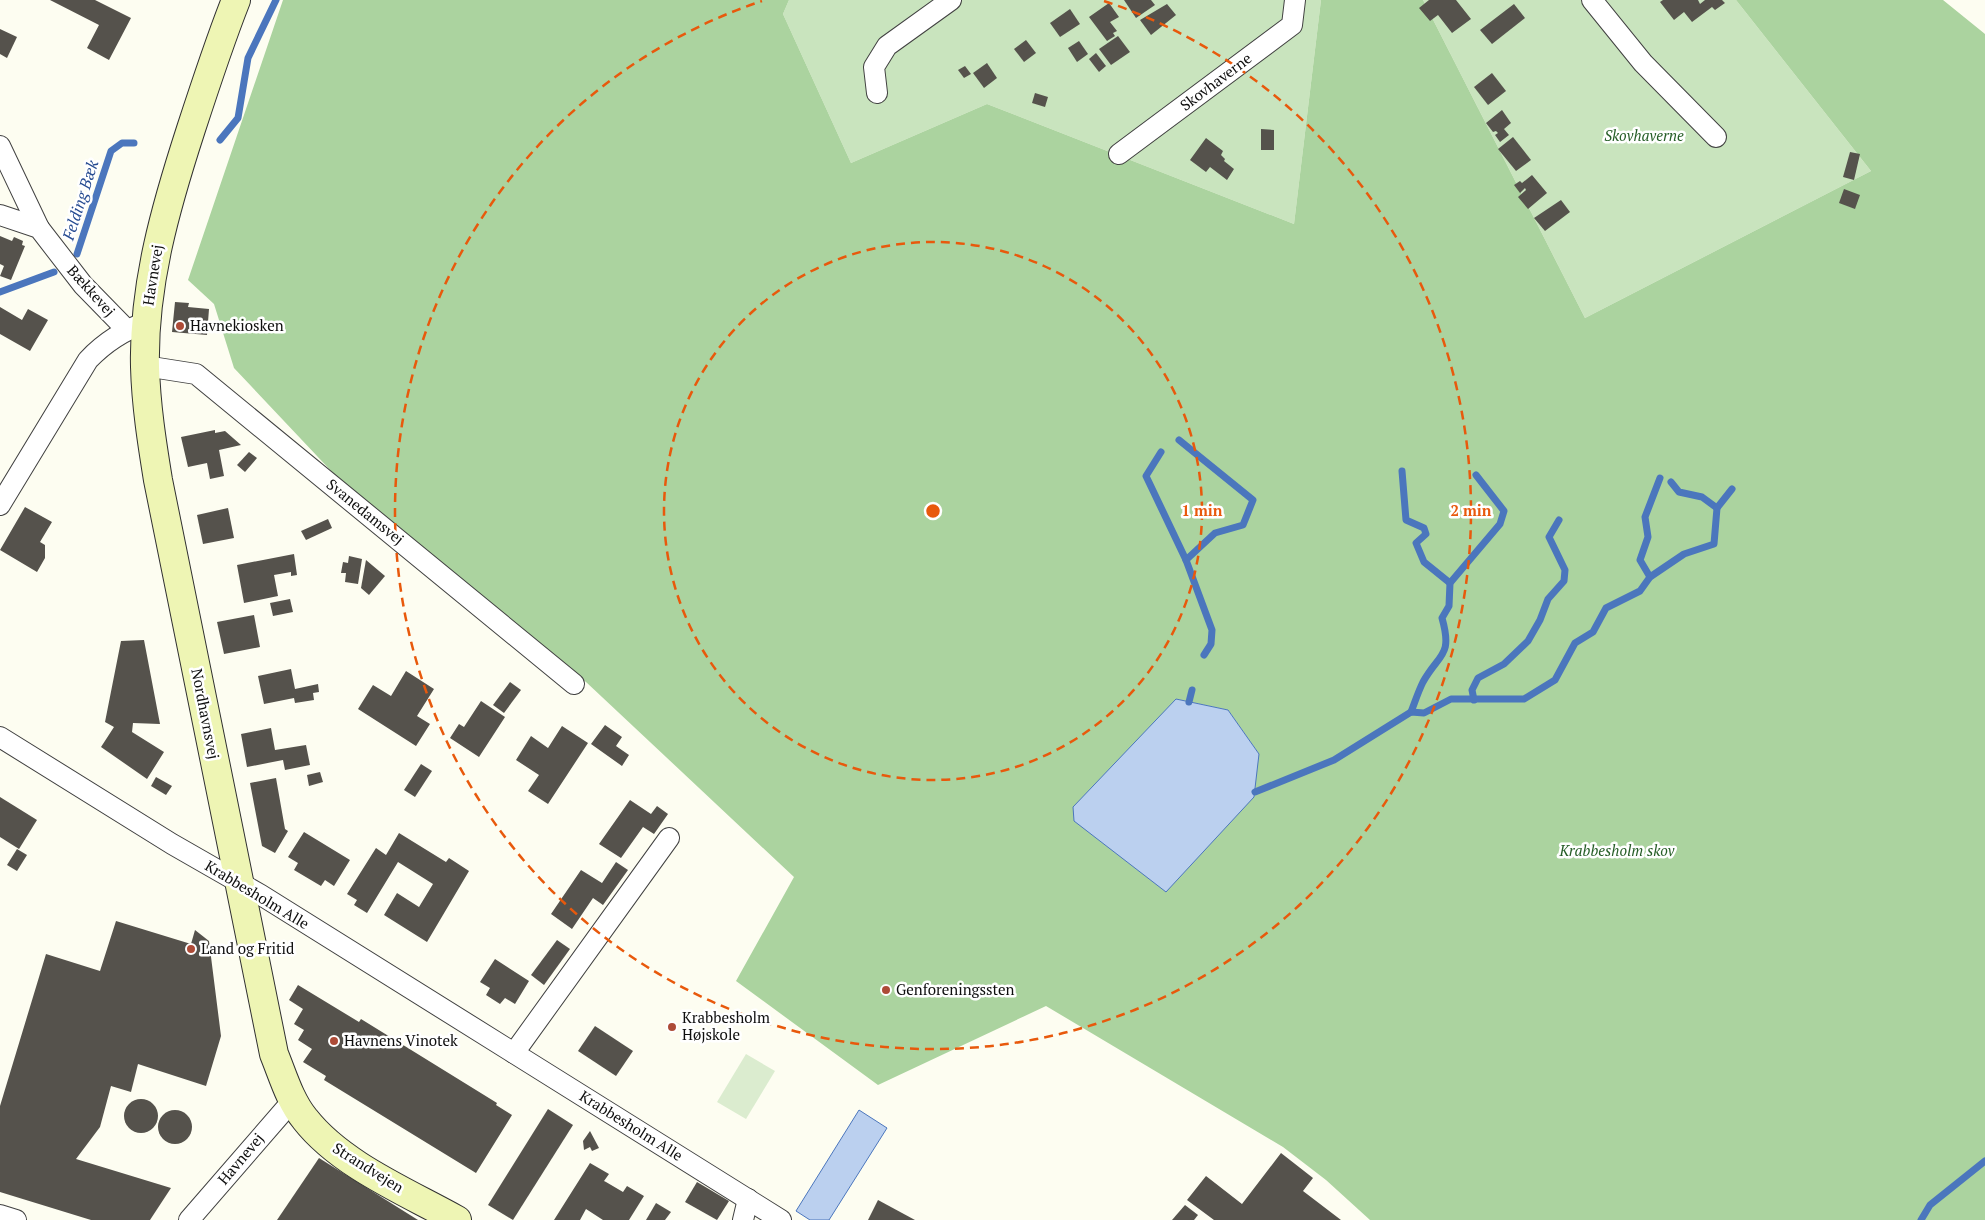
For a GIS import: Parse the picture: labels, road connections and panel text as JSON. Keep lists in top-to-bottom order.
{
  "streets": {
    "street": [
      "Skovhaverne",
      "Havnevej",
      "Bækkevej",
      "Svanedamsvej",
      "Nordhavnsvej",
      "Krabbesholm Alle",
      "Strandvejen"
    ]
  },
  "crossings": [
    ["Havnevej", "Bækkevej"],
    ["Havnevej", "Nordhavnsvej"],
    ["Havnevej", "Strandvejen"],
    ["Bækkevej", "Nordhavnsvej"],
    ["Svanedamsvej", "Nordhavnsvej"],
    ["Nordhavnsvej", "Krabbesholm Alle"],
    ["Nordhavnsvej", "Strandvejen"]
  ],
  "water": ["Felding Bæk"],
  "parks": ["Skovhaverne", "Krabbesholm skov"],
  "places": [
    "Havnekiosken",
    "Land og Fritid",
    "Genforeningssten",
    "Krabbesholm Højskole",
    "Havnens Vinotek"
  ],
  "rings": ["1 min", "2 min"]
}
